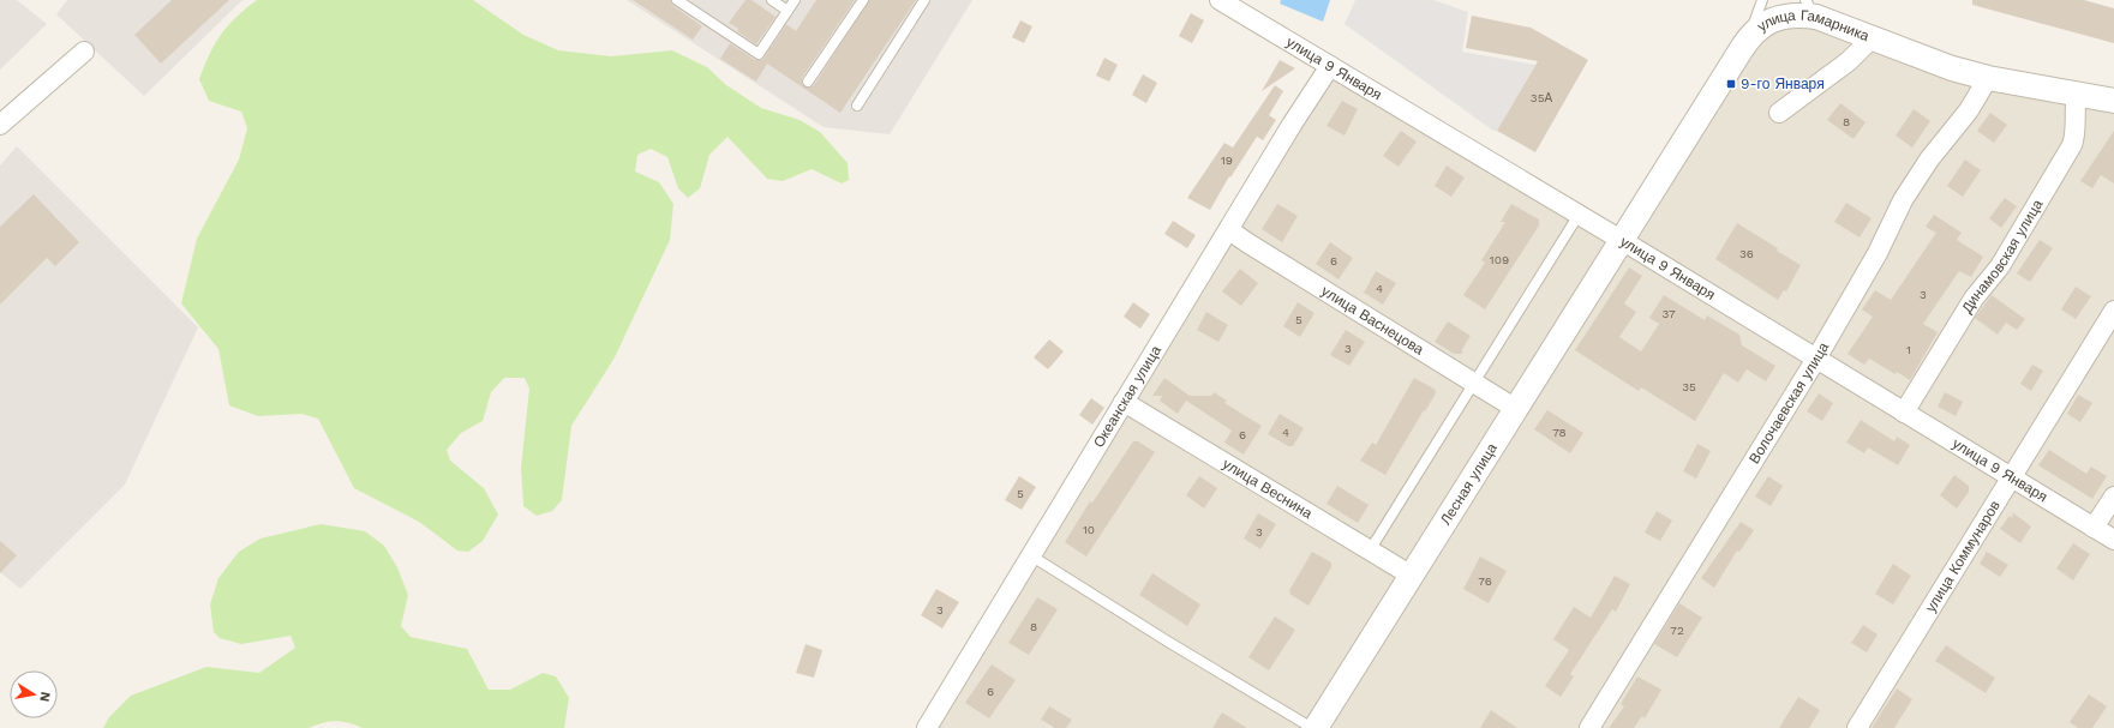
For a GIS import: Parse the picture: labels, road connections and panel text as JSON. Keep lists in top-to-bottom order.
{
  "streets": {
    "street": [
      "улица Гамарника",
      "улица 9 Января",
      "Динамовская улица",
      "улица Васнецова",
      "Океанская улица",
      "Волочаевская улица",
      "Лесная улица",
      "улица Веснина",
      "улица Коммунаров"
    ]
  },
  "crossings": [
    ["улица Гамарника", "улица 9 Января"],
    ["улица Гамарника", "Динамовская улица"],
    ["улица Гамарника", "Волочаевская улица"],
    ["улица Гамарника", "Лесная улица"],
    ["улица 9 Января", "Динамовская улица"],
    ["улица 9 Января", "Океанская улица"],
    ["улица 9 Января", "Волочаевская улица"],
    ["улица 9 Января", "Лесная улица"],
    ["улица 9 Января", "улица Коммунаров"],
    ["улица Васнецова", "Океанская улица"],
    ["улица Васнецова", "Лесная улица"],
    ["Океанская улица", "улица Веснина"],
    ["Лесная улица", "улица Веснина"]
  ],
  "places": {
    "transit": ["9-го Января"]
  },
  "house_numbers": [
    "35А",
    "8",
    "19",
    "36",
    "109",
    "6",
    "4",
    "3",
    "37",
    "5",
    "3",
    "1",
    "35",
    "4",
    "78",
    "6",
    "5",
    "10",
    "3",
    "76",
    "3",
    "8",
    "72",
    "6"
  ],
  "north": "right"
}
